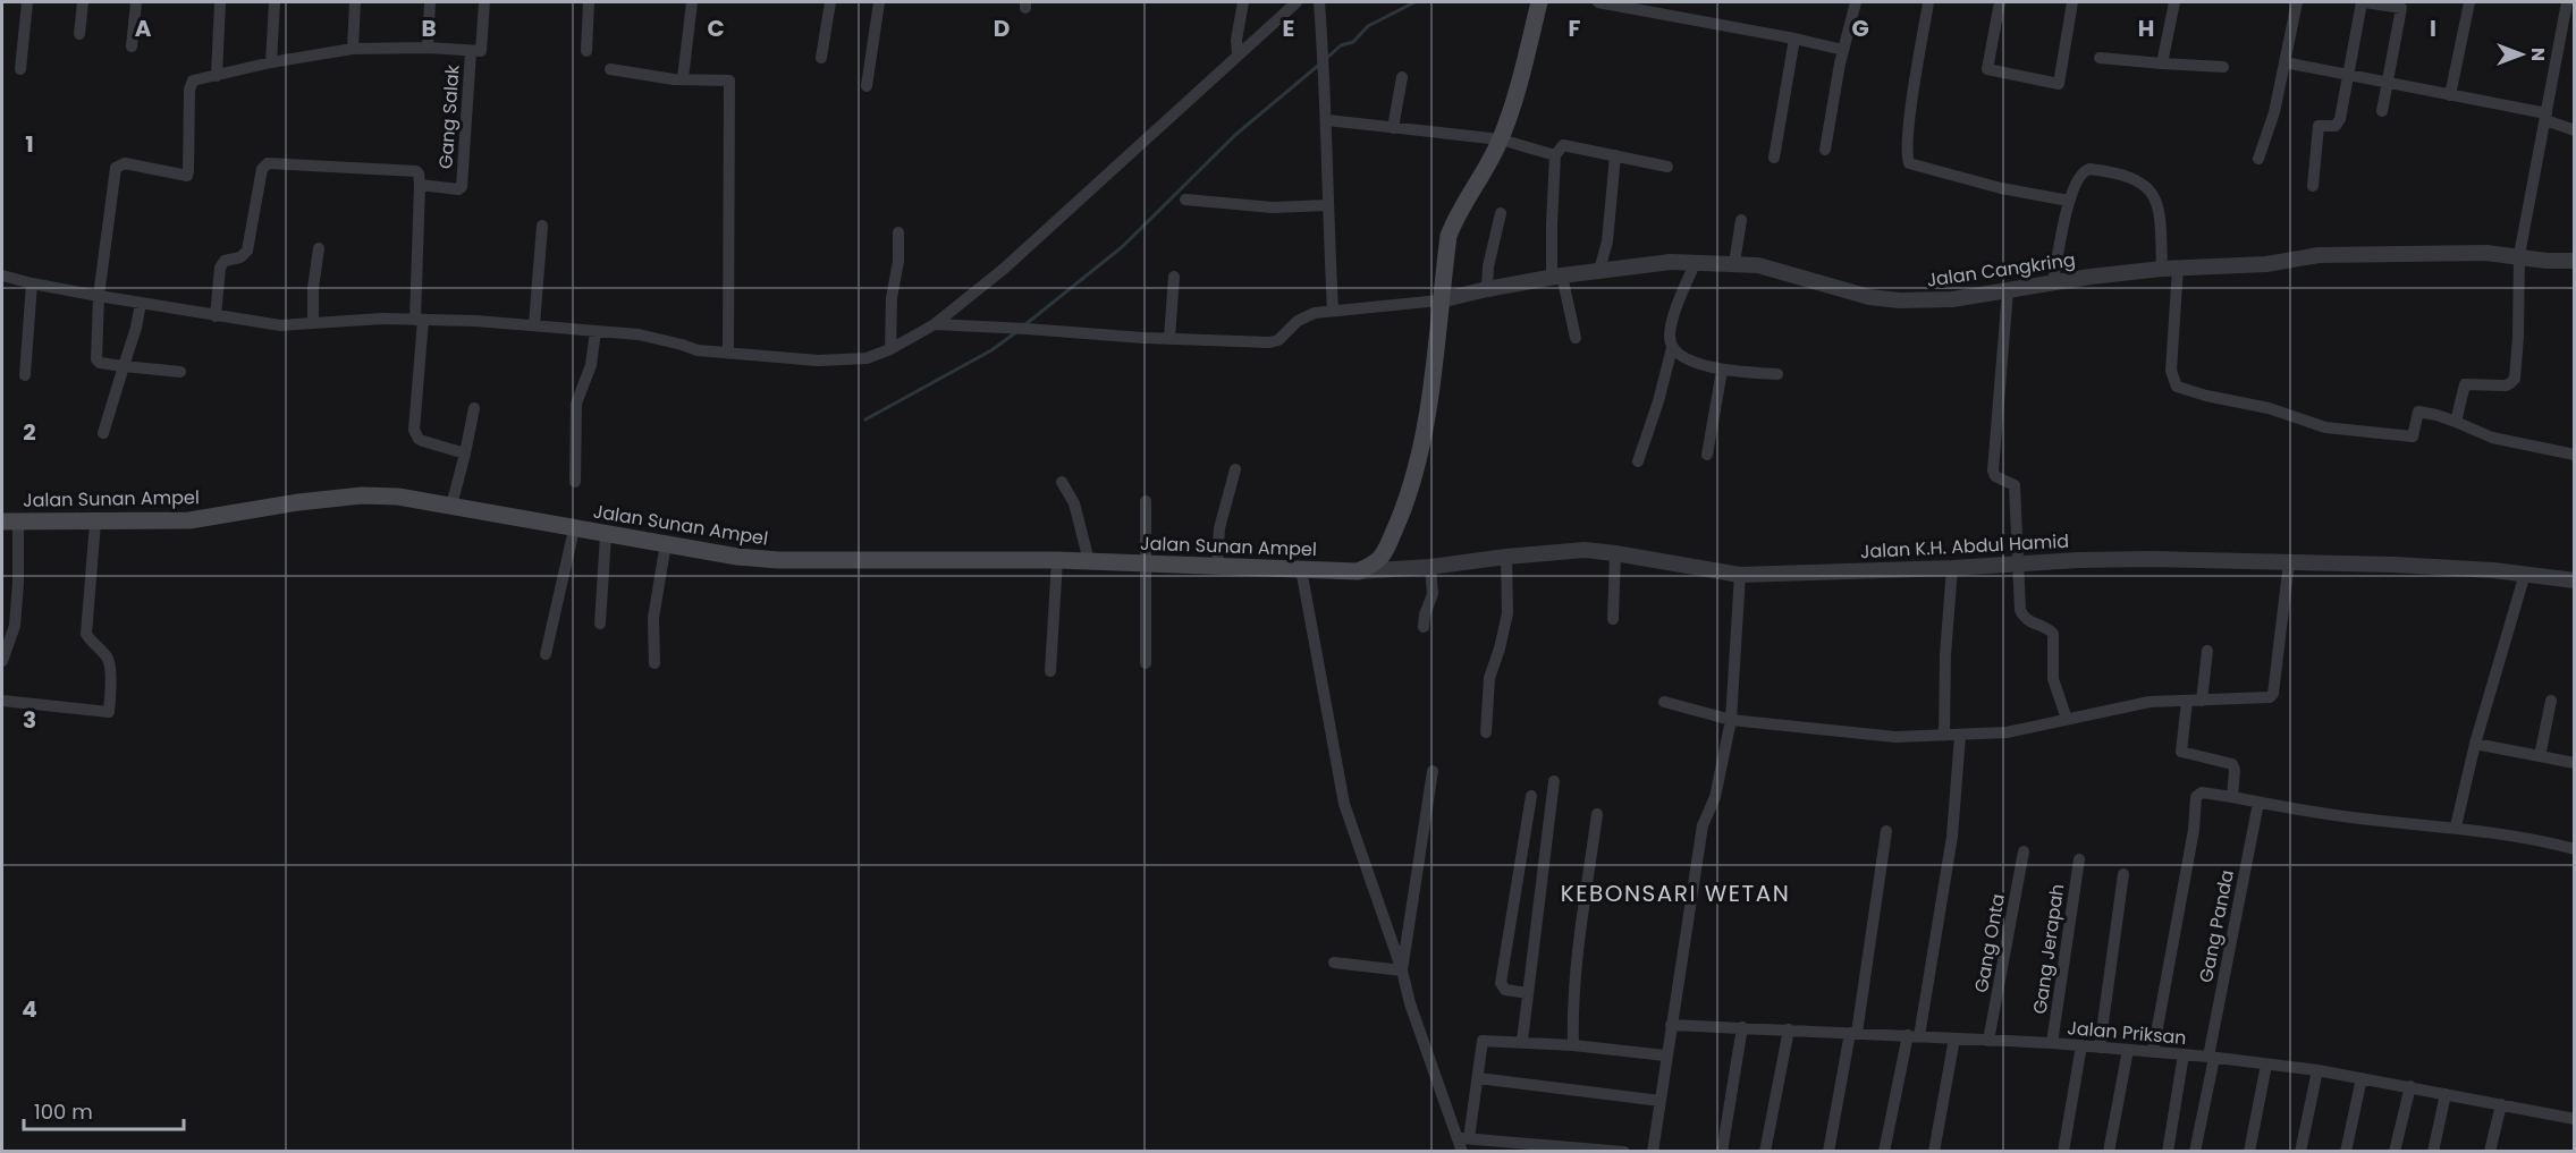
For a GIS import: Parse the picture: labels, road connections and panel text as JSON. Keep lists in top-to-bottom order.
{
  "streets": {
    "main road": ["Jalan Sunan Ampel"],
    "street": [
      "Gang Salak",
      "Jalan Cangkring",
      "Jalan K.H. Abdul Hamid",
      "Gang Panda",
      "Gang Onta",
      "Gang Jerapah",
      "Jalan Priksan"
    ]
  },
  "crossings": [
    ["Jalan Sunan Ampel", "Jalan K.H. Abdul Hamid"],
    ["Gang Panda", "Jalan Priksan"],
    ["Gang Onta", "Jalan Priksan"],
    ["Gang Jerapah", "Jalan Priksan"]
  ],
  "districts": ["KEBONSARI WETAN"],
  "scale_bar": "100 m",
  "north": "right",
  "grid": {
    "columns": [
      "A",
      "B",
      "C",
      "D",
      "E",
      "F",
      "G",
      "H",
      "I"
    ],
    "rows": [
      "1",
      "2",
      "3",
      "4"
    ]
  }
}
